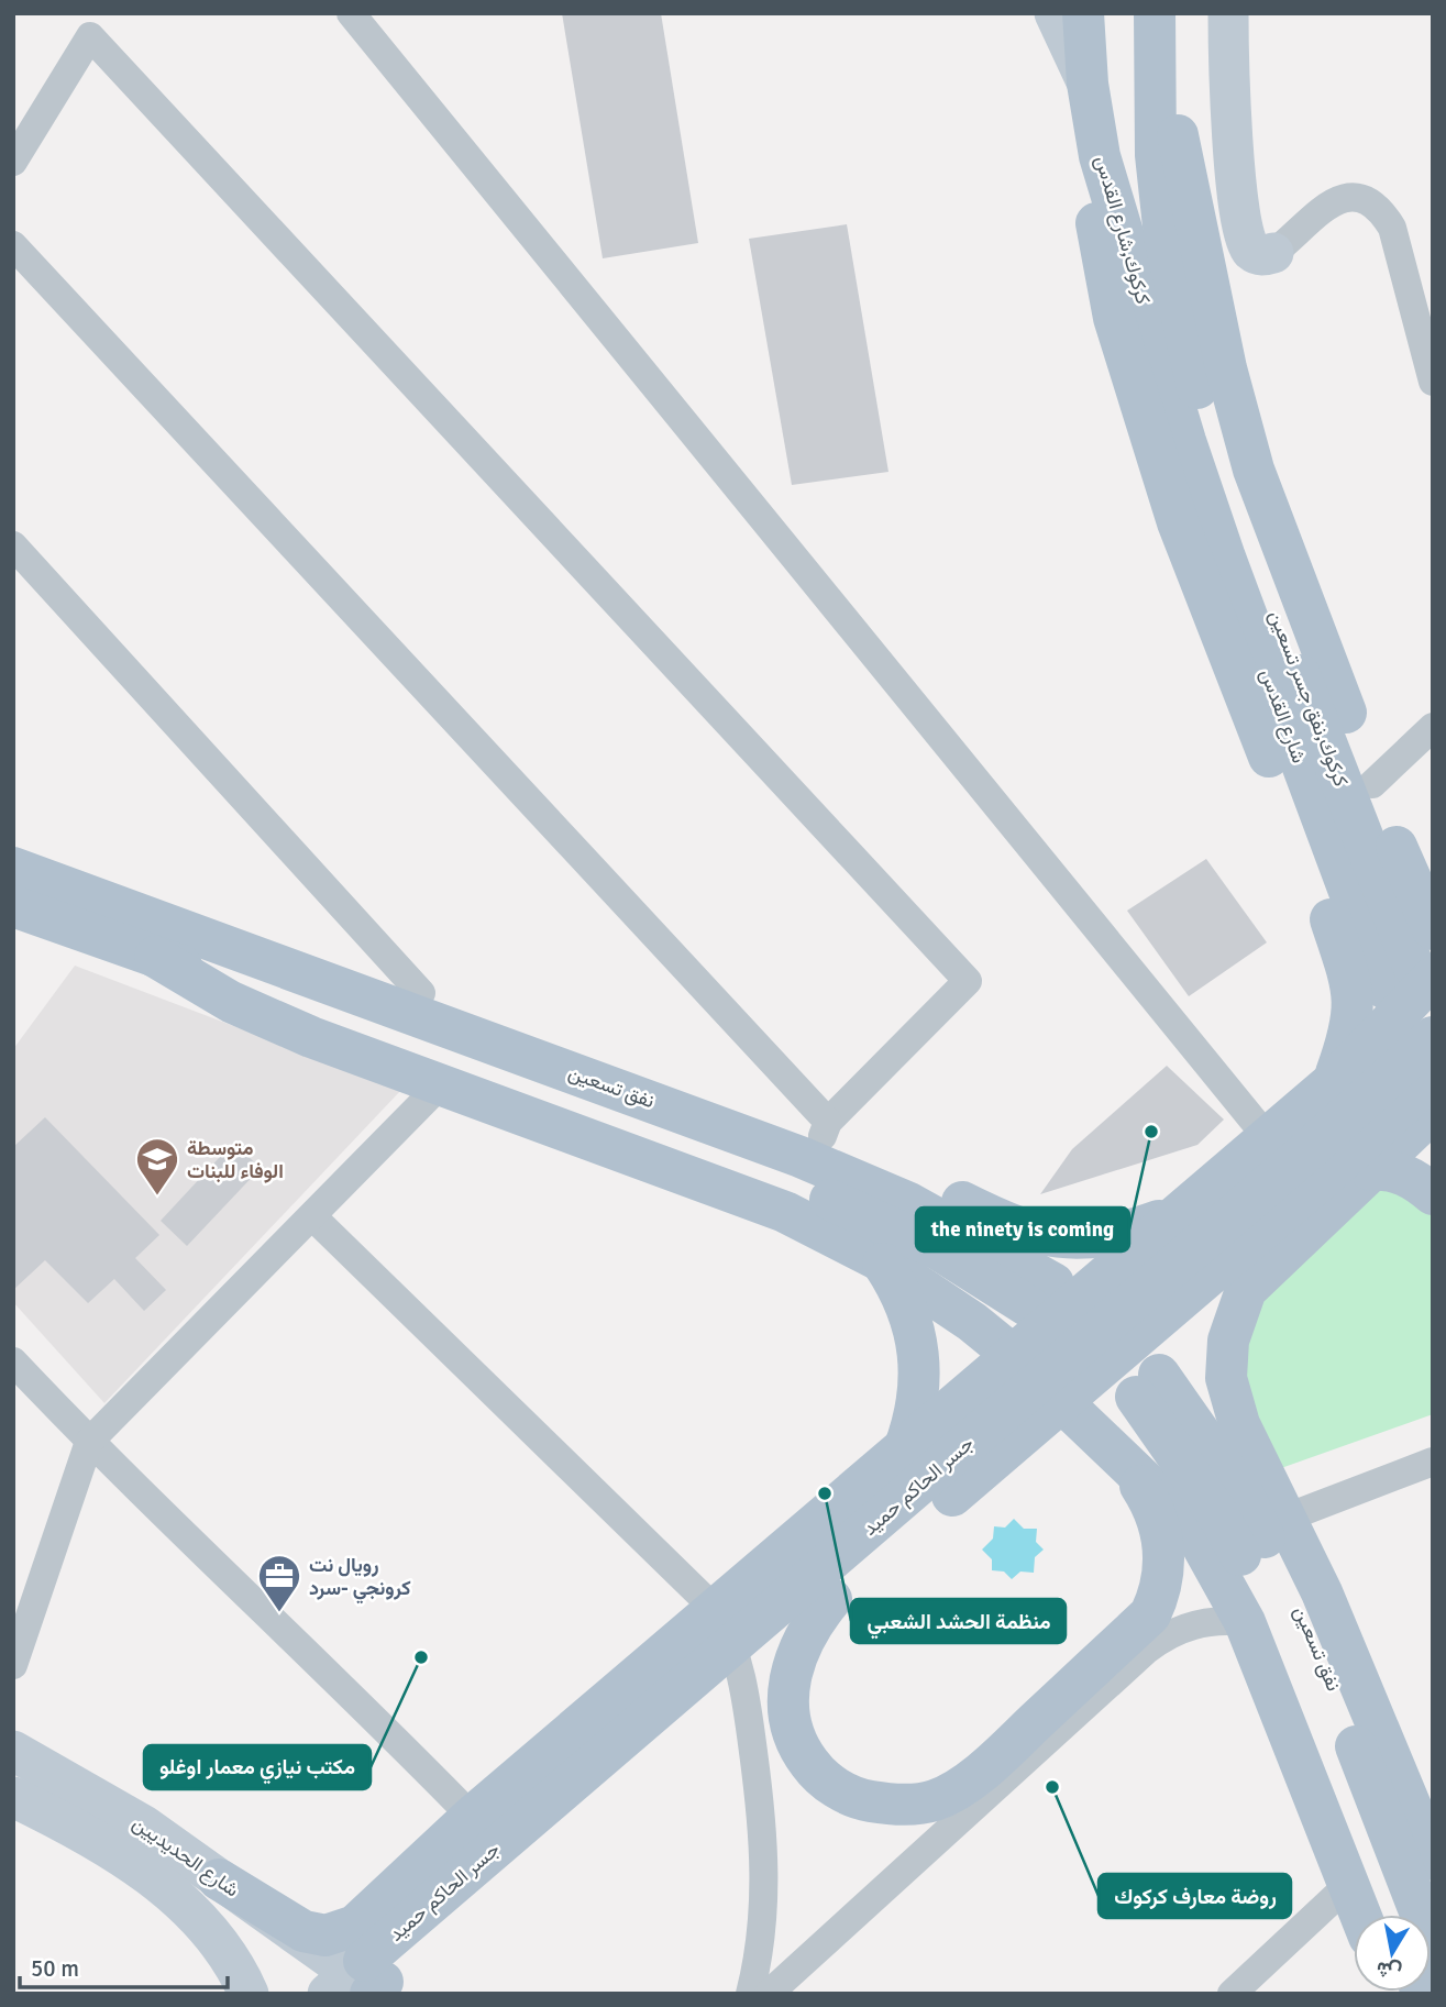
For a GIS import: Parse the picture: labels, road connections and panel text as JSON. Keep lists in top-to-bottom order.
{
  "streets": {
    "main road": [
      "كركوك,شارع القدس",
      "شارع القدس",
      "نفق تسعين",
      "جسر الحاكم حميد"
    ],
    "street": ["شارع الحديديين"]
  },
  "crossings": [
    ["كركوك,شارع القدس", "شارع القدس"],
    ["جسر الحاكم حميد", "شارع الحديديين"]
  ],
  "places": {
    "other": [
      "the ninety is coming",
      "منظمة الحشد الشعبي",
      "مكتب نيازي معمار اوغلو",
      "روضة معارف كركوك"
    ],
    "school or university": ["متوسطة الوفاء للبنات"],
    "office": ["رويال نت كرونجي -سرد"]
  },
  "scale_bar": "50 m",
  "north": "bottom"
}
